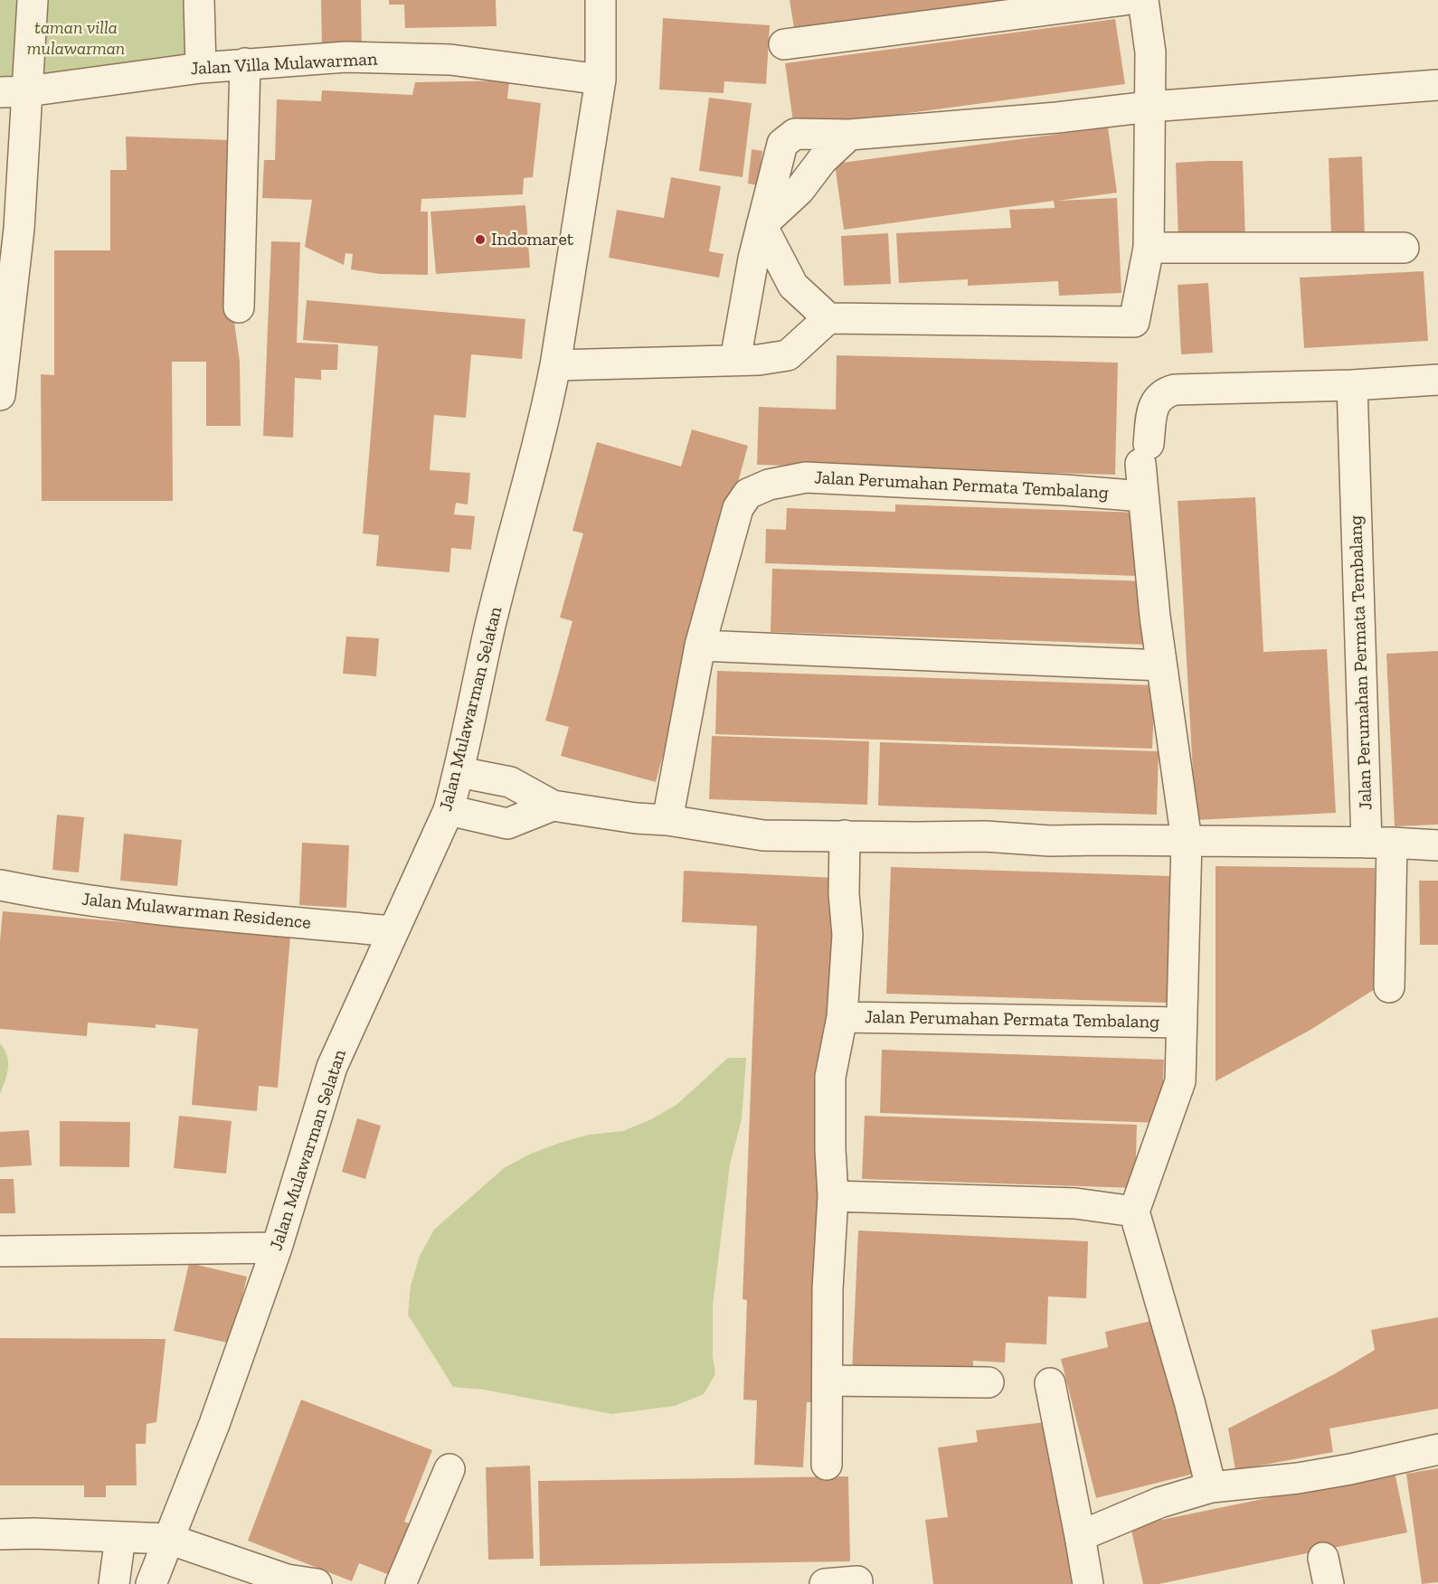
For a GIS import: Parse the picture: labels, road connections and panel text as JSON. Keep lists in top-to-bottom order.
{
  "streets": {
    "street": [
      "Jalan Villa Mulawarman",
      "Jalan Perumahan Permata Tembalang",
      "Jalan Mulawarman Selatan",
      "Jalan Mulawarman Residence"
    ]
  },
  "crossings": [
    ["Jalan Villa Mulawarman", "Jalan Mulawarman Selatan"],
    ["Jalan Mulawarman Selatan", "Jalan Mulawarman Residence"]
  ],
  "parks": ["taman villa mulawarman"],
  "places": ["Indomaret"]
}
